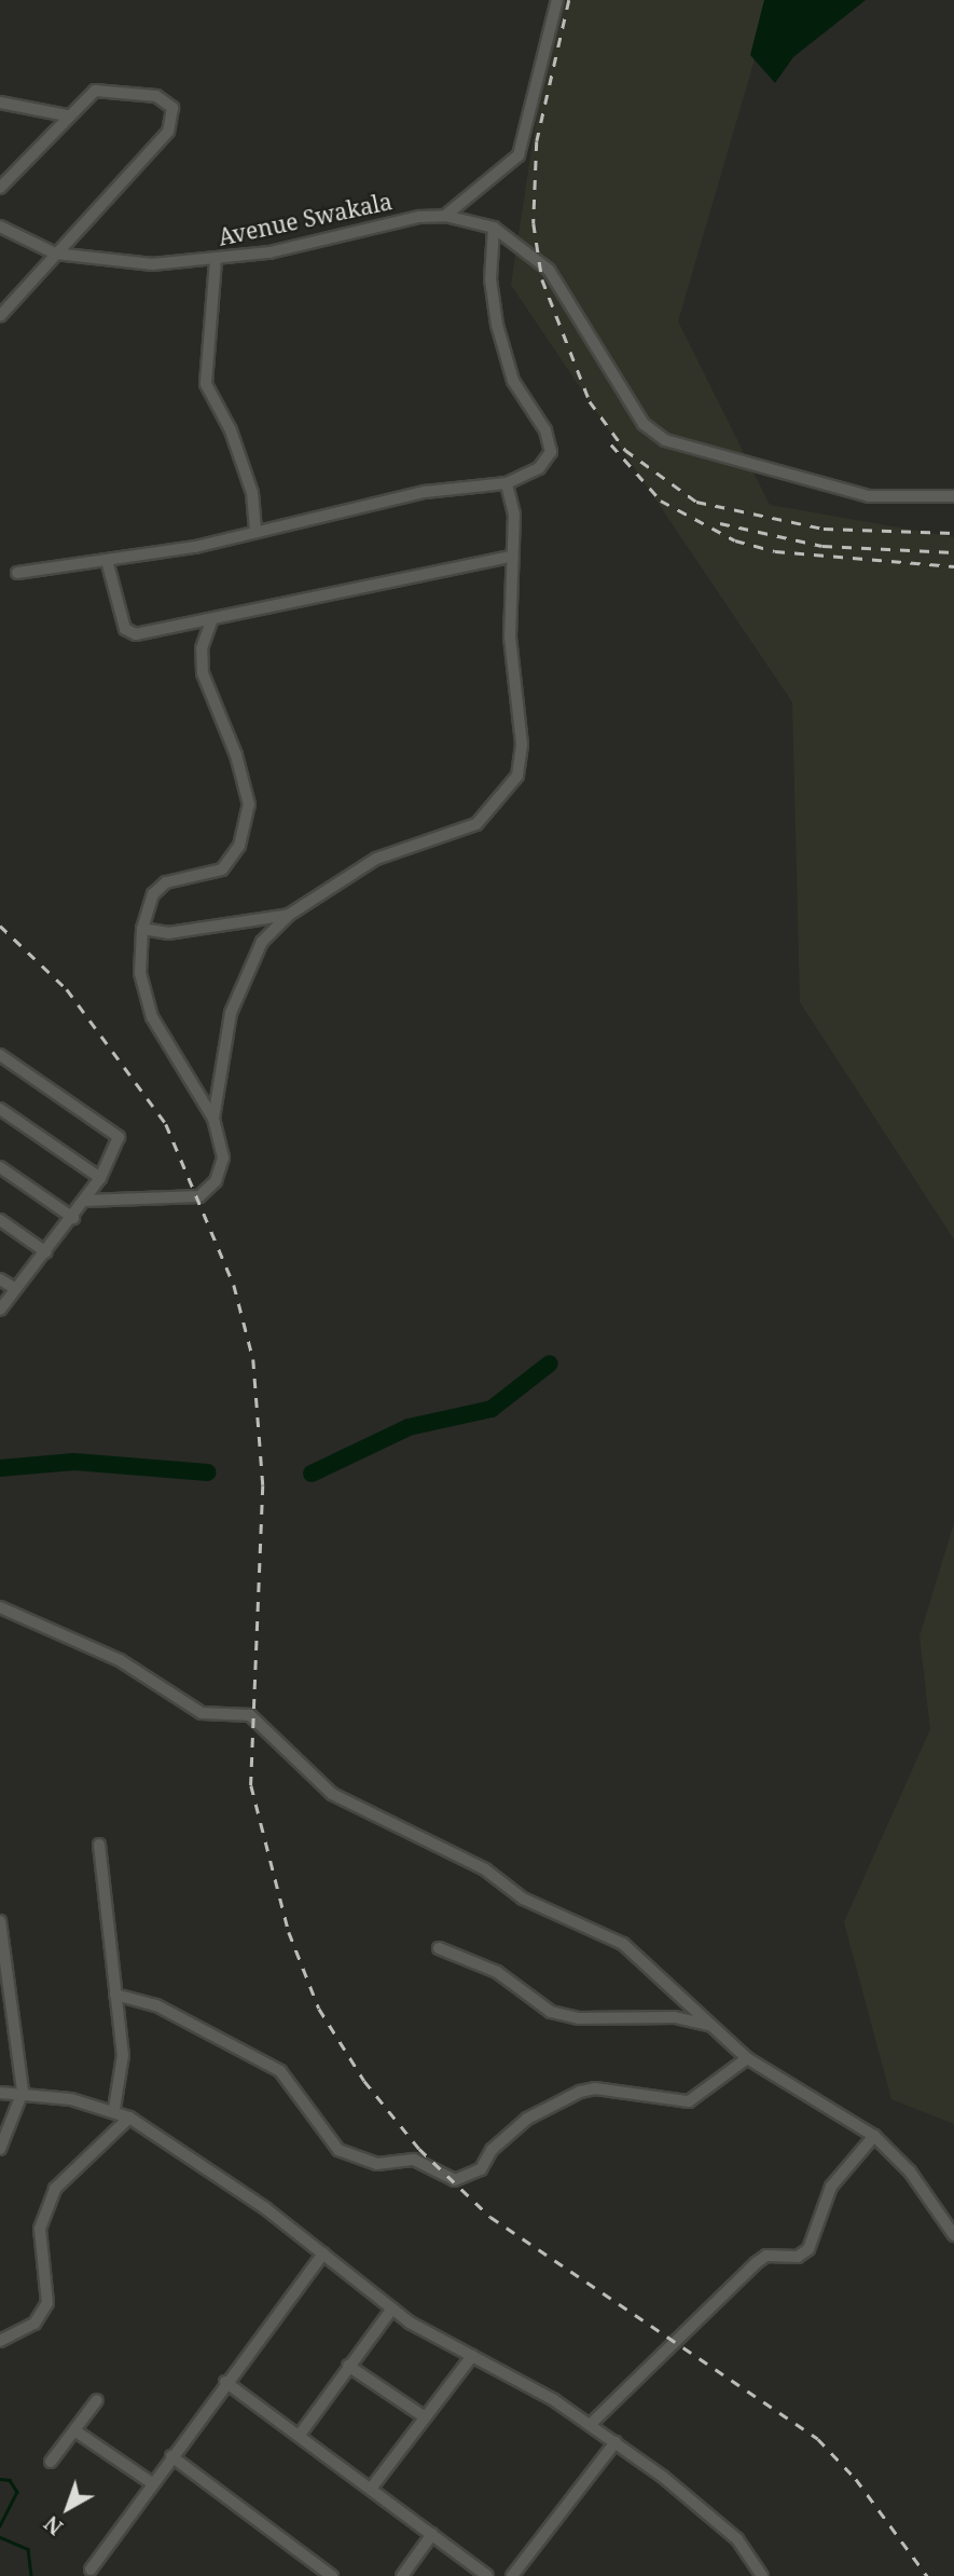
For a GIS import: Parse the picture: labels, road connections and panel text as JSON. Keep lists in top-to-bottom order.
{
  "streets": {
    "street": ["Avenue Swakala"]
  },
  "north": "bottom left"
}
